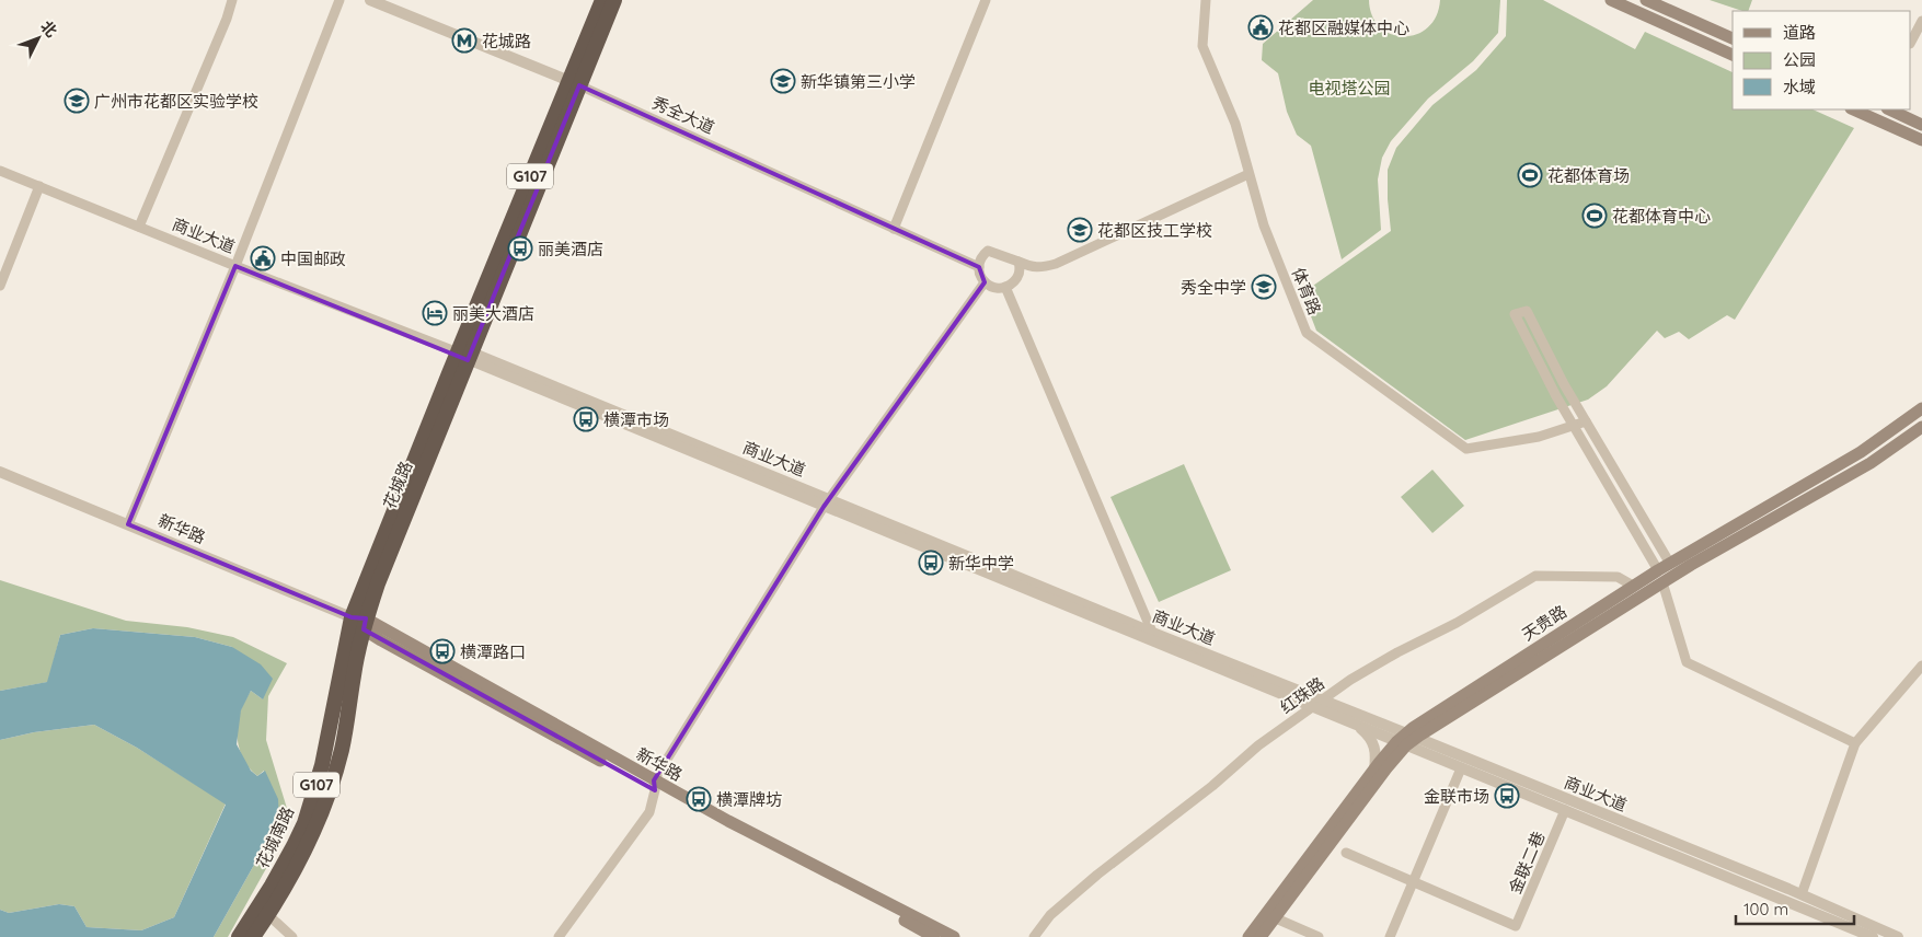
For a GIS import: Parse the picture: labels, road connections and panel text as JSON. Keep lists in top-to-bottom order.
{
  "streets": {
    "highway": ["G107", "花城路", "花城南路"],
    "main road": ["新华路", "天贵路"],
    "street": [
      "秀全大道",
      "商业大道",
      "体育路",
      "红珠路",
      "金联二巷"
    ]
  },
  "crossings": [
    ["秀全大道", "花城路"],
    ["商业大道", "花城路"],
    ["商业大道", "天贵路"],
    ["商业大道", "红珠路"],
    ["商业大道", "金联二巷"],
    ["花城路", "新华路"],
    ["花城路", "花城南路"],
    ["新华路", "花城南路"],
    ["天贵路", "红珠路"]
  ],
  "parks": ["电视塔公园"],
  "places": {
    "public building": ["花都区融媒体中心", "中国邮政"],
    "metro station": ["花城路"],
    "school or university": [
      "新华镇第三小学",
      "广州市花都区实验学校",
      "花都区技工学校",
      "秀全中学"
    ],
    "sports": ["花都体育场", "花都体育中心"],
    "bus stop": [
      "丽美酒店",
      "横潭市场",
      "新华中学",
      "横潭路口",
      "金联市场",
      "横潭牌坊"
    ],
    "hotel": ["丽美大酒店"]
  },
  "legend": ["道路", "公园", "水域"],
  "scale_bar": "100 m",
  "north": "top right"
}
